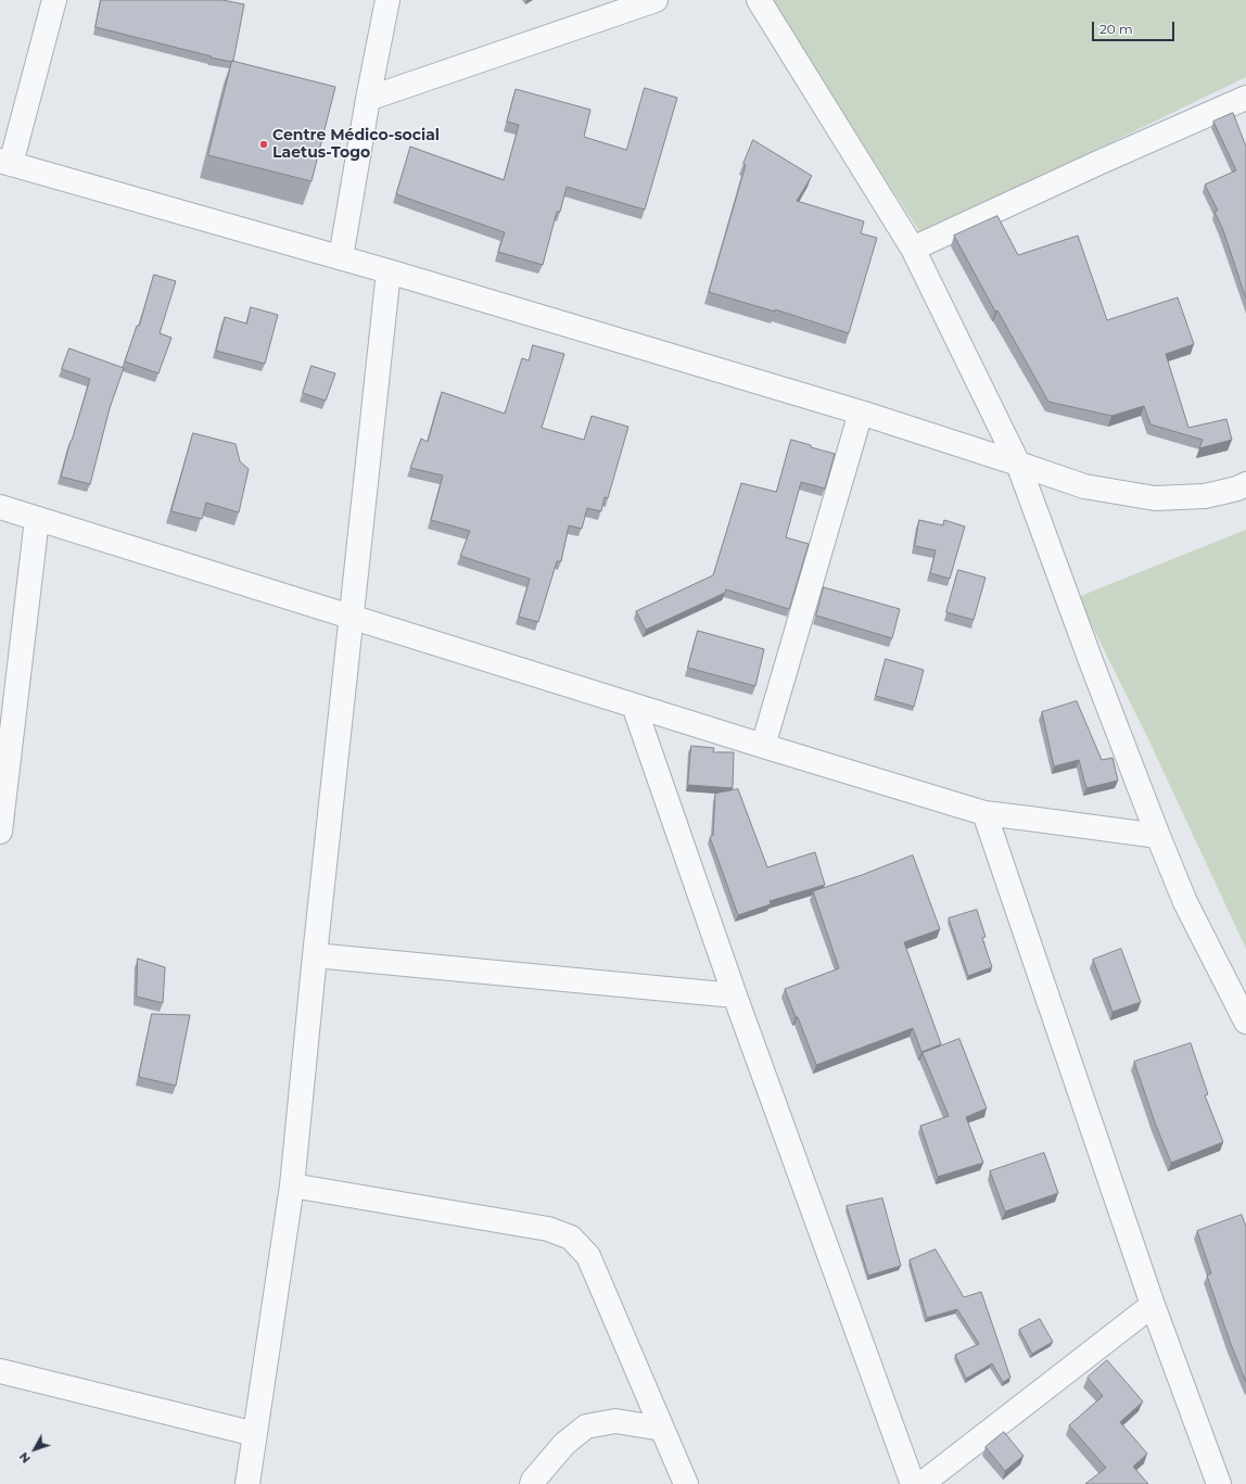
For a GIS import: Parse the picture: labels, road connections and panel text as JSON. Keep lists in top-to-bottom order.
{
  "places": ["Centre Médico-social Laetus-Togo"],
  "scale_bar": "20 m",
  "north": "bottom left"
}
